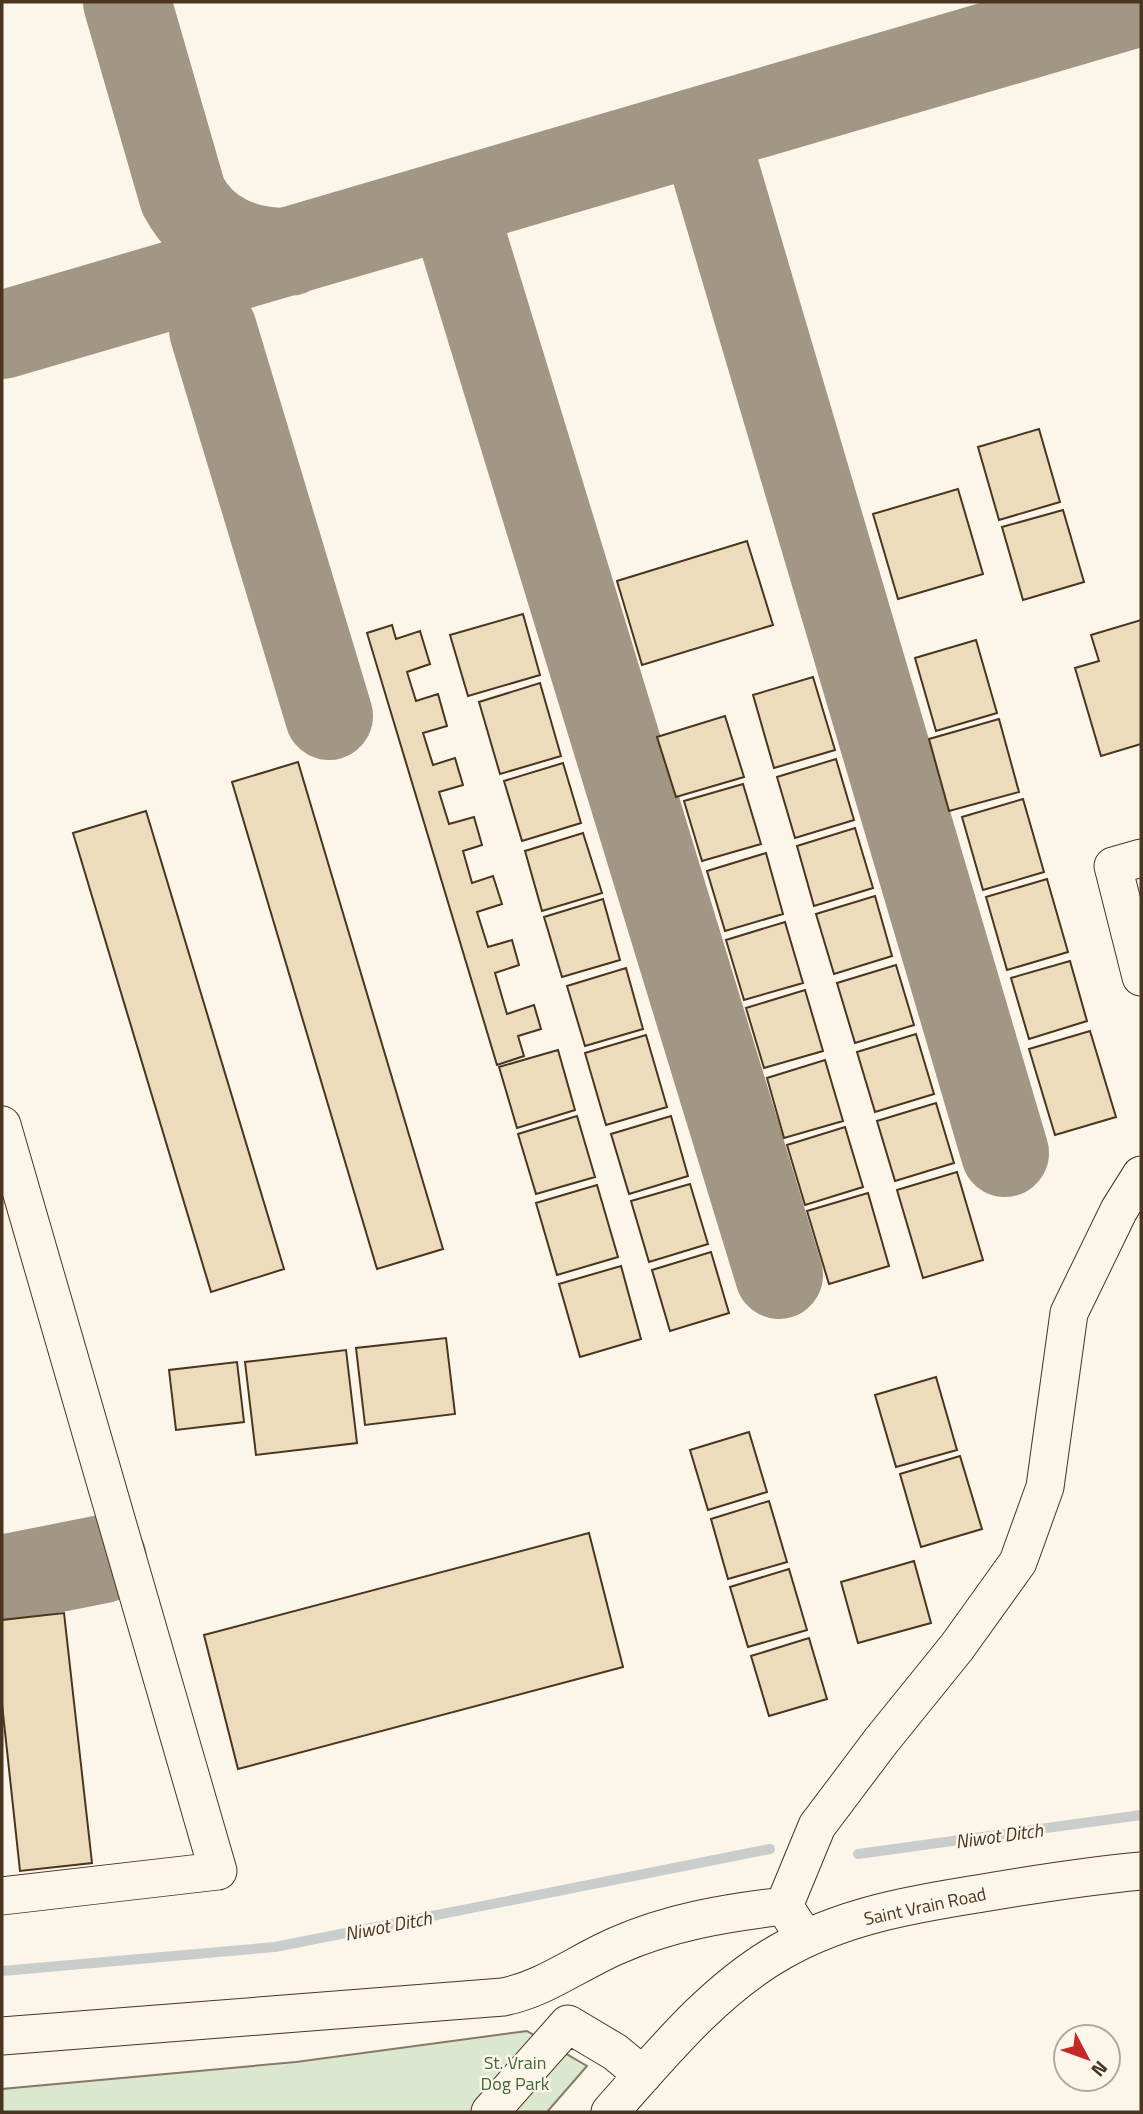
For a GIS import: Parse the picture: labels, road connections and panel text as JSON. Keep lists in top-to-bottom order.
{
  "streets": {
    "street": ["Saint Vrain Road"]
  },
  "water": ["Niwot Ditch"],
  "parks": ["St. Vrain Dog Park"],
  "north": "bottom right"
}
